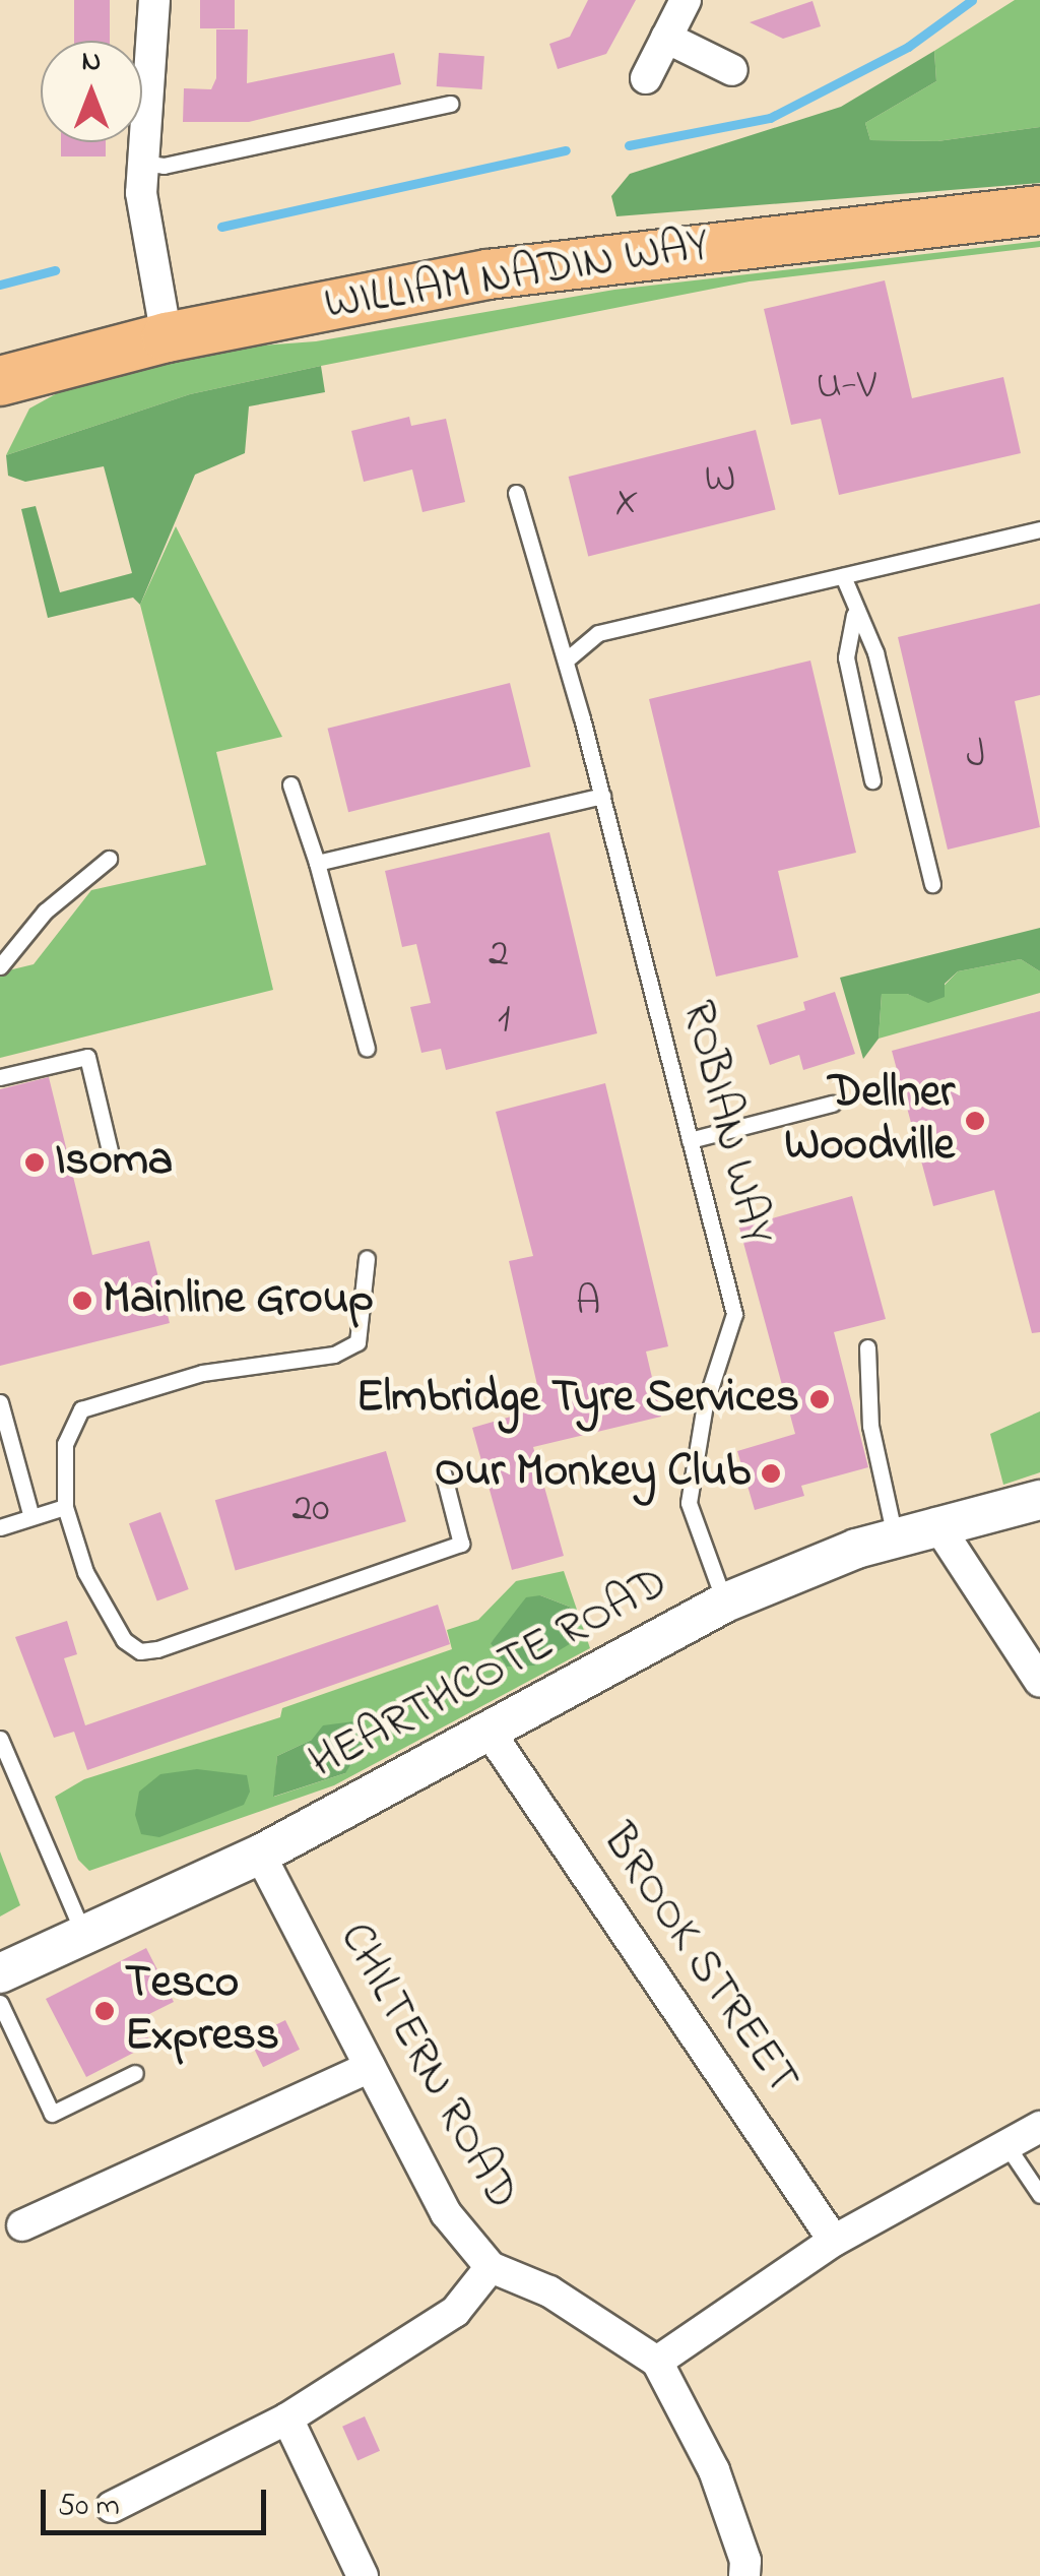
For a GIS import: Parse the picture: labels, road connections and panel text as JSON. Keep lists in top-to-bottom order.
{
  "streets": {
    "main road": ["WILLIAM NADIN WAY"],
    "street": ["HEARTHCOTE ROAD", "BROOK STREET", "CHILTERN ROAD"],
    "lane": ["ROBIAN WAY"]
  },
  "crossings": [
    ["ROBIAN WAY", "HEARTHCOTE ROAD"],
    ["HEARTHCOTE ROAD", "BROOK STREET"],
    ["HEARTHCOTE ROAD", "CHILTERN ROAD"]
  ],
  "places": [
    "Dellner Woodville",
    "Isoma",
    "Mainline Group",
    "Elmbridge Tyre Services",
    "Our Monkey Club",
    "Tesco Express"
  ],
  "house_numbers": [
    "U-V",
    "W",
    "X",
    "J",
    "2",
    "1",
    "A",
    "20"
  ],
  "scale_bar": "50 m",
  "north": "top"
}
